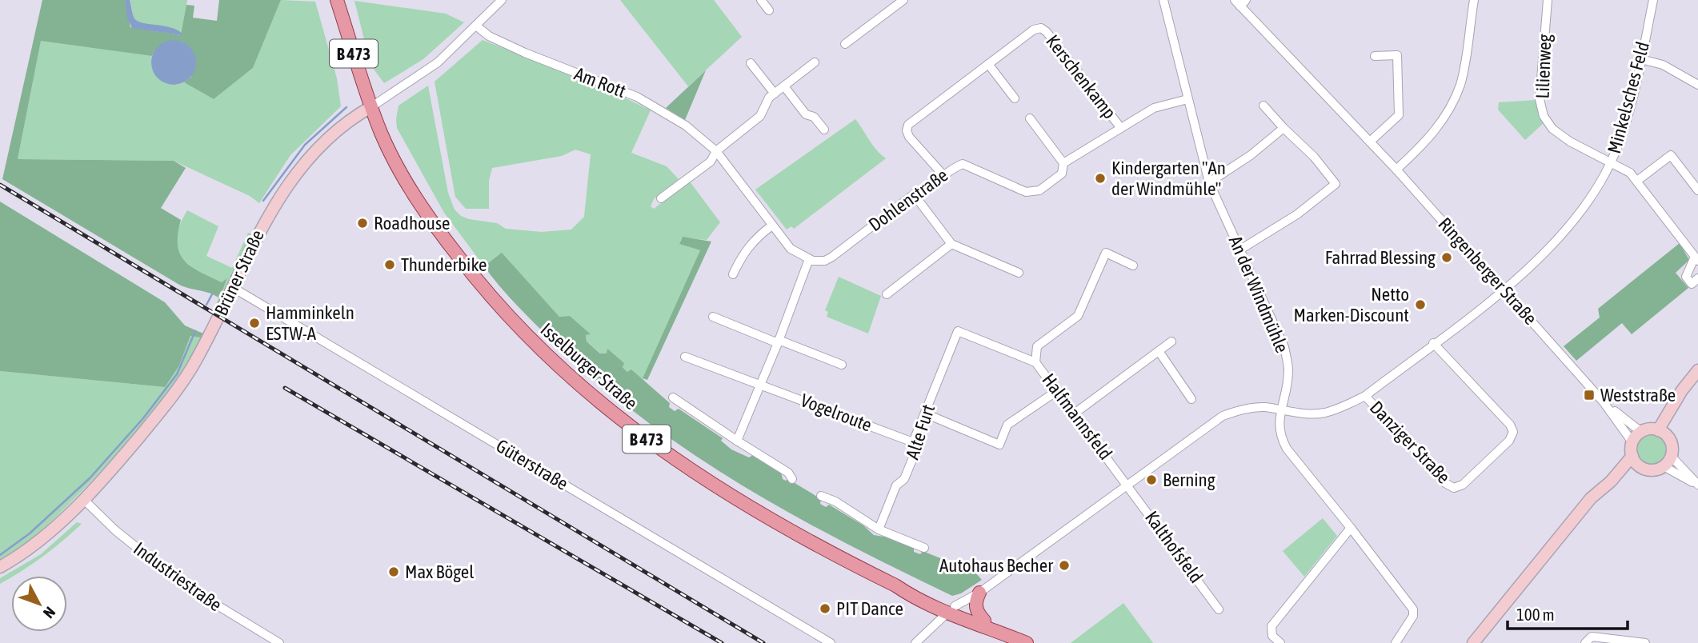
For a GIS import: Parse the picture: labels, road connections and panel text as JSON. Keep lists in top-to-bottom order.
{
  "streets": {
    "main road": ["B 473", "Brüner Straße", "Isselburger Straße"],
    "street": [
      "Lilienweg",
      "Kerschenkamp",
      "Am Rott",
      "Minkelsches Feld",
      "Dohlenstraße",
      "Ringenberger Straße",
      "An der Windmühle",
      "Vogelroute",
      "Halfmannsfeld",
      "Alte Furt",
      "Danziger Straße",
      "Güterstraße",
      "Kalthofsfeld",
      "Industriestraße"
    ]
  },
  "crossings": [
    ["B 473", "Brüner Straße"],
    ["B 473", "Isselburger Straße"],
    ["Lilienweg", "Minkelsches Feld"],
    ["Kerschenkamp", "Dohlenstraße"],
    ["Am Rott", "Dohlenstraße"],
    ["Am Rott", "Brüner Straße"],
    ["Minkelsches Feld", "Ringenberger Straße"],
    ["Minkelsches Feld", "Danziger Straße"],
    ["Dohlenstraße", "An der Windmühle"],
    ["Ringenberger Straße", "Danziger Straße"],
    ["Brüner Straße", "Isselburger Straße"],
    ["Brüner Straße", "Güterstraße"],
    ["Brüner Straße", "Industriestraße"],
    ["An der Windmühle", "Danziger Straße"],
    ["Vogelroute", "Alte Furt"],
    ["Halfmannsfeld", "Alte Furt"],
    ["Halfmannsfeld", "Kalthofsfeld"]
  ],
  "places": {
    "other": [
      "Kindergarten \"An der Windmühle\"",
      "Roadhouse",
      "Fahrrad Blessing",
      "Thunderbike",
      "Netto Marken-Discount",
      "Hamminkeln ESTW-A",
      "Berning",
      "Autohaus Becher",
      "Max Bögel",
      "PIT Dance"
    ],
    "transit": ["Weststraße"]
  },
  "scale_bar": "100 m",
  "north": "bottom right"
}
